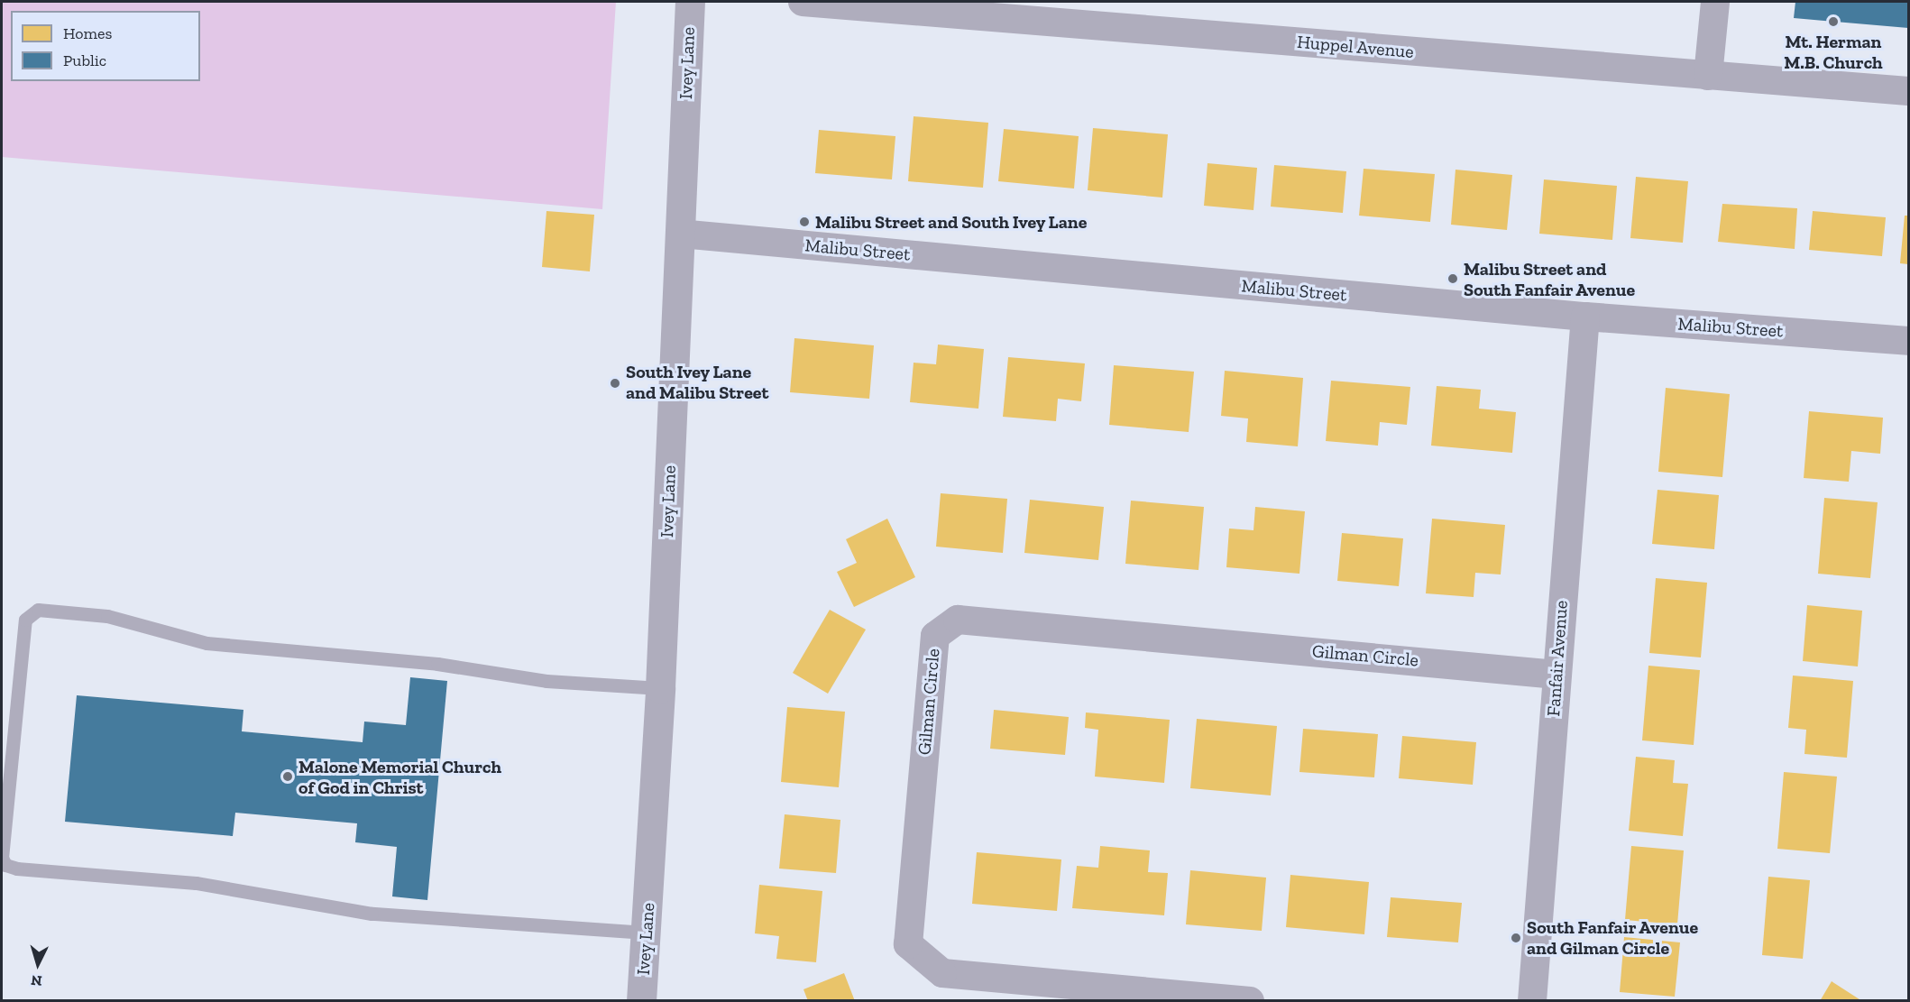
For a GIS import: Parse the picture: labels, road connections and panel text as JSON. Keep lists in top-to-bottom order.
{
  "streets": {
    "street": [
      "Huppel Avenue",
      "Ivey Lane",
      "Malibu Street",
      "Gilman Circle",
      "Fanfair Avenue"
    ]
  },
  "crossings": [
    ["Ivey Lane", "Malibu Street"],
    ["Malibu Street", "Fanfair Avenue"],
    ["Gilman Circle", "Fanfair Avenue"]
  ],
  "places": [
    "Mt. Herman M.B. Church",
    "Malibu Street and South Ivey Lane",
    "Malibu Street and South Fanfair Avenue",
    "South Ivey Lane and Malibu Street",
    "Malone Memorial Church of God in Christ",
    "South Fanfair Avenue and Gilman Circle"
  ],
  "legend": ["Homes", "Public"],
  "north": "bottom"
}
